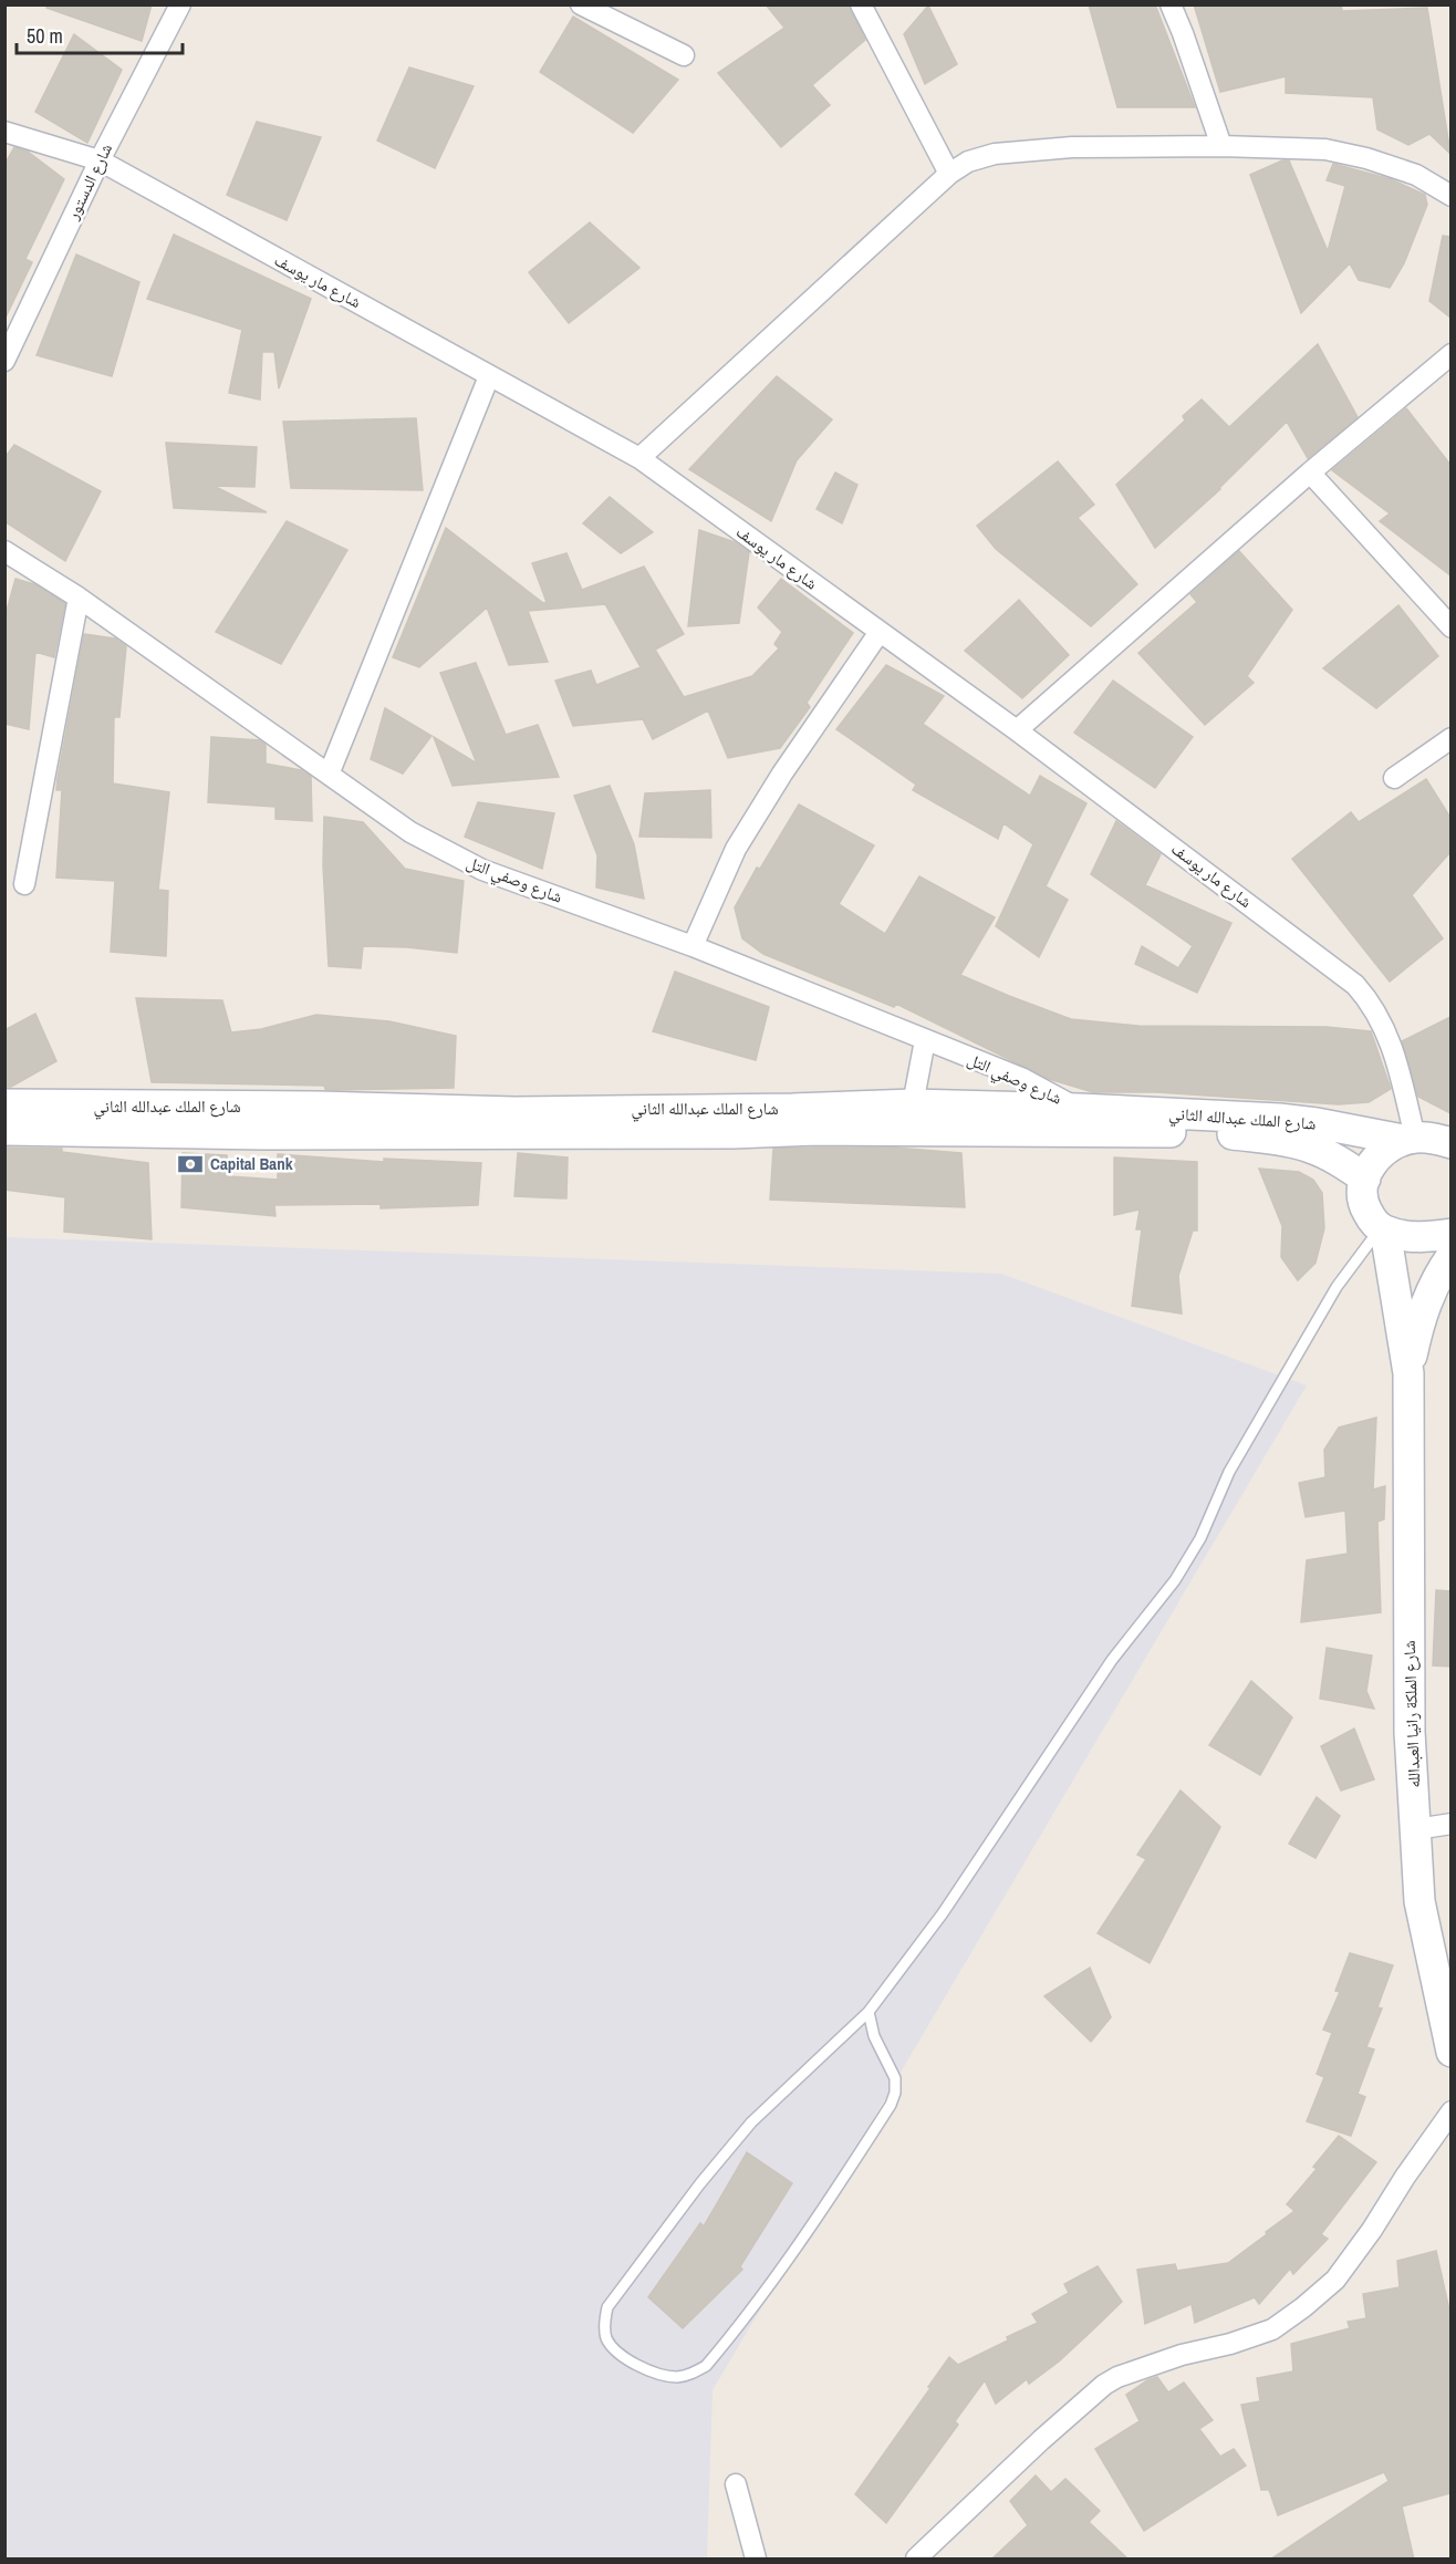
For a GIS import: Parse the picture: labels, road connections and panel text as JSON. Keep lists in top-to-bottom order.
{
  "streets": {
    "main road": ["شارع الملك عبدالله الثاني", "شارع الملكة رانيا العبدالله"],
    "street": ["شارع الدستور", "شارع مار يوسف", "شارع وصفي التل"]
  },
  "crossings": [
    ["شارع الدستور", "شارع مار يوسف"],
    ["شارع مار يوسف", "شارع الملك عبدالله الثاني"],
    ["شارع وصفي التل", "شارع الملك عبدالله الثاني"]
  ],
  "places": {
    "bank": ["Capital Bank"]
  },
  "scale_bar": "50 m"
}
